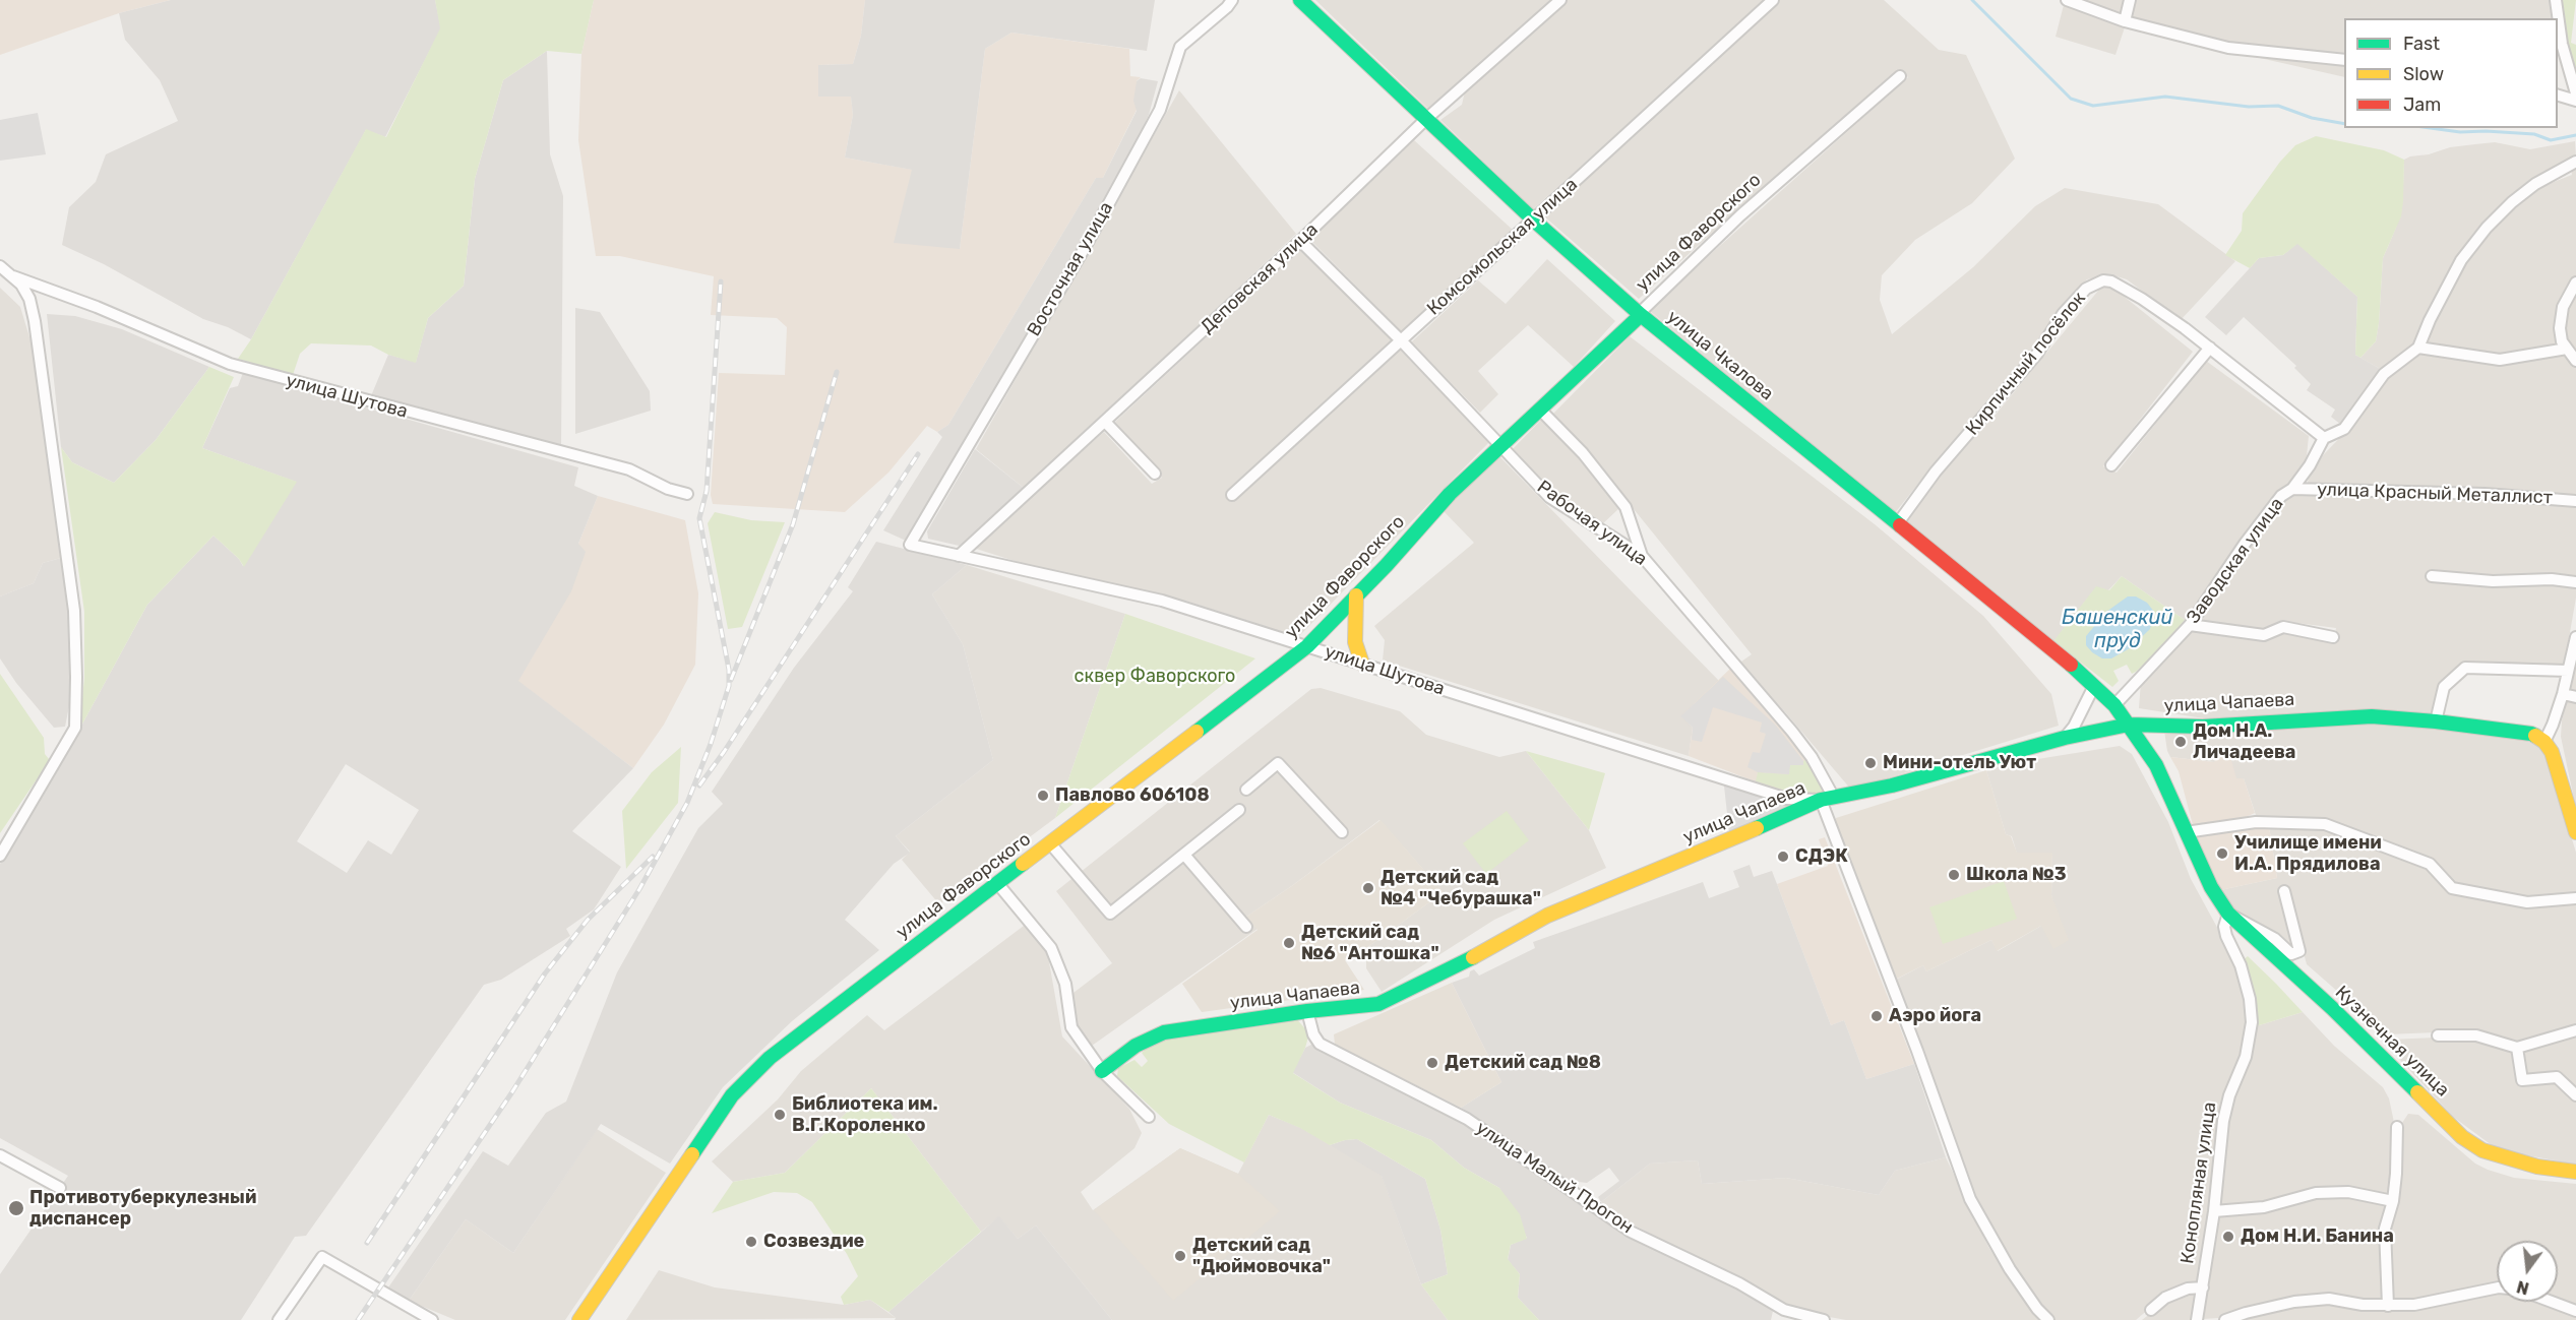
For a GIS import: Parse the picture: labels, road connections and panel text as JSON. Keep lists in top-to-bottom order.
{
  "streets": {
    "street": [
      "улица Фаворского",
      "Комсомольская улица",
      "Восточная улица",
      "Деповская улица",
      "улица Чкалова",
      "Кирпичный посёлок",
      "улица Шутова",
      "улица Красный Металлист",
      "Рабочая улица",
      "Заводская улица",
      "улица Чапаева",
      "Кузнечная улица",
      "улица Малый Прогон",
      "Конопляная улица"
    ]
  },
  "crossings": [
    ["улица Фаворского", "улица Чкалова"],
    ["улица Фаворского", "улица Шутова"],
    ["улица Фаворского", "Рабочая улица"],
    ["Комсомольская улица", "улица Чкалова"],
    ["Комсомольская улица", "Рабочая улица"],
    ["Восточная улица", "улица Шутова"],
    ["Деповская улица", "улица Чкалова"],
    ["Деповская улица", "улица Шутова"],
    ["Деповская улица", "Рабочая улица"],
    ["улица Чкалова", "Кирпичный посёлок"],
    ["улица Чкалова", "Заводская улица"],
    ["улица Чкалова", "улица Чапаева"],
    ["Кирпичный посёлок", "Заводская улица"],
    ["улица Шутова", "Рабочая улица"],
    ["улица Шутова", "улица Чапаева"],
    ["улица Красный Металлист", "Заводская улица"],
    ["Рабочая улица", "улица Чапаева"],
    ["улица Чапаева", "улица Малый Прогон"],
    ["Кузнечная улица", "Конопляная улица"]
  ],
  "water": ["Башенский пруд"],
  "parks": ["сквер Фаворского"],
  "places": [
    "Дом Н.А. Личадеева",
    "Мини-отель Уют",
    "Павлово 606108",
    "Училище имени И.А. Прядилова",
    "СДЭК",
    "Школа №3",
    "Детский сад №4 \"Чебурашка\"",
    "Детский сад №6 \"Антошка\"",
    "Аэро йога",
    "Детский сад №8",
    "Библиотека им. В.Г.Короленко",
    "Противотуберкулезный диспансер",
    "Дом Н.И. Банина",
    "Созвездие",
    "Детский сад \"Дюймовочка\""
  ],
  "legend": ["Fast", "Slow", "Jam"],
  "north": "bottom"
}
